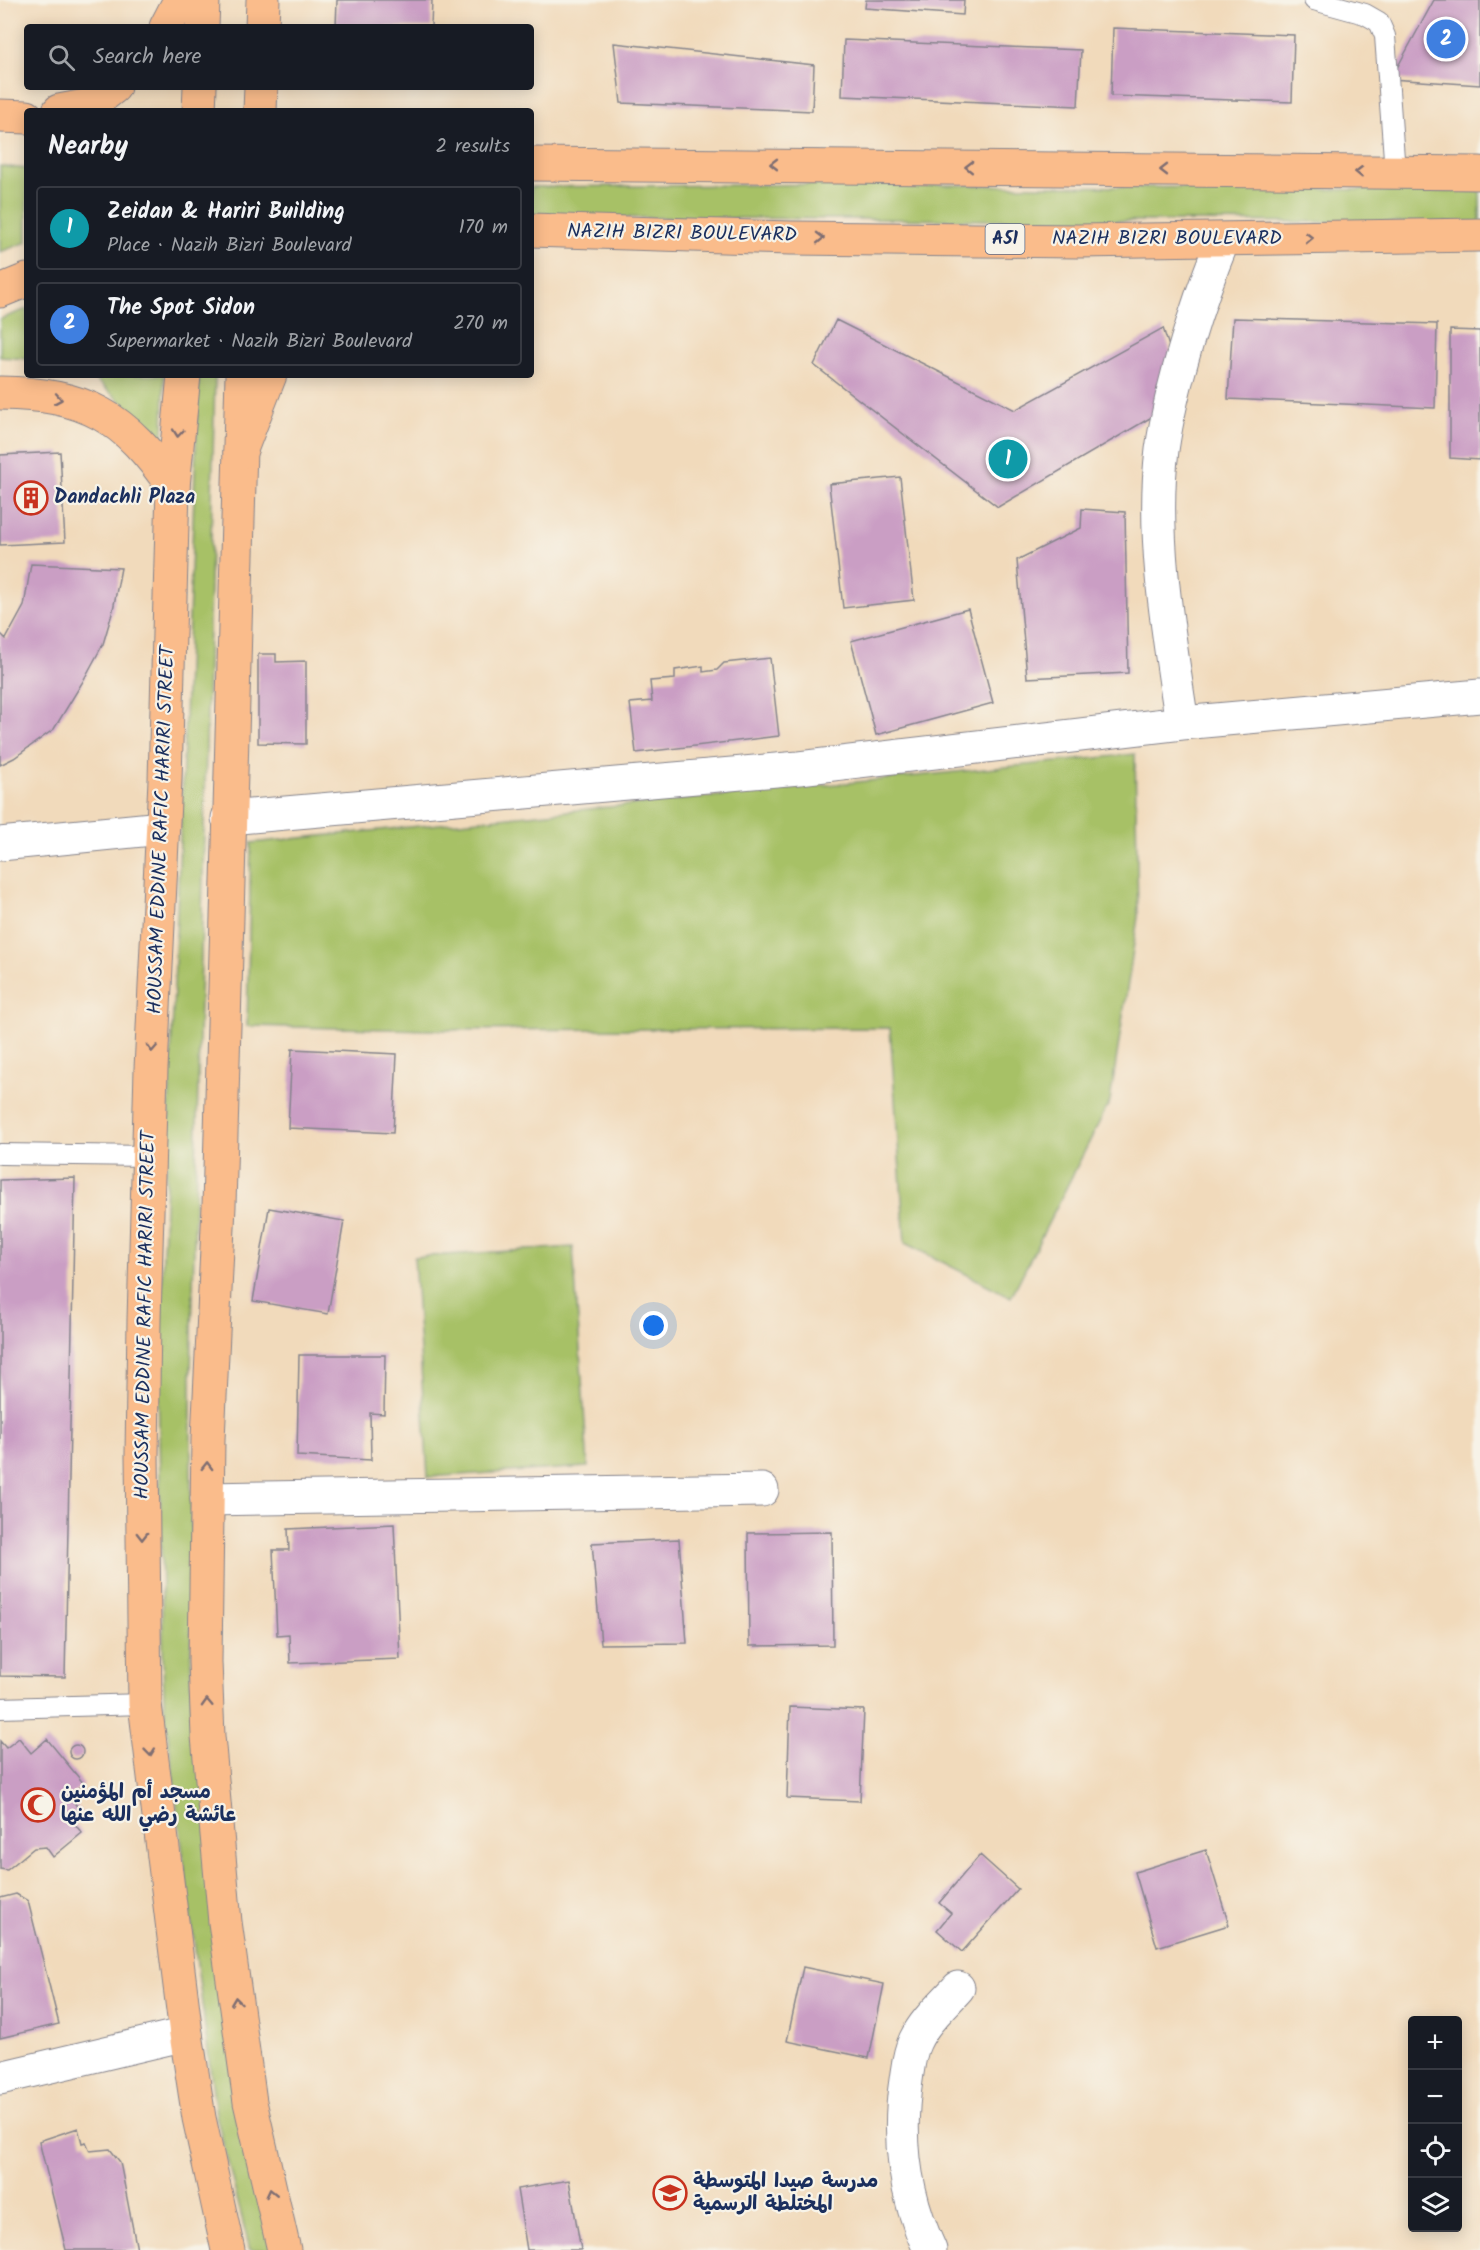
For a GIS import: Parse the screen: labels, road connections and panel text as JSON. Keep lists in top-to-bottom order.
{
  "streets": {
    "main road": ["NAZIH BIZRI BOULEVARD", "A51", "HOUSSAM EDDINE RAFIC HARIRI STREET"]
  },
  "places": {
    "building": ["Dandachli Plaza"],
    "mosque": ["مسجد أم المؤمنين عائشة رضي الله عنها"],
    "school or university": ["مدرسة صيدا المتوسطة المختلطة الرسمية"]
  },
  "page": {
    "pins": ["2", "1"],
    "search": "Search here",
    "heading": ["Nearby", "2 results"],
    "list": [
      {
        "mark": "1",
        "name": "Zeidan & Hariri Building",
        "note": "Place · Nazih Bizri Boulevard",
        "value": "170 m"
      },
      {
        "mark": "2",
        "name": "The Spot Sidon",
        "note": "Supermarket · Nazih Bizri Boulevard",
        "value": "270 m"
      }
    ],
    "map_buttons": ["+", "−"]
  }
}
